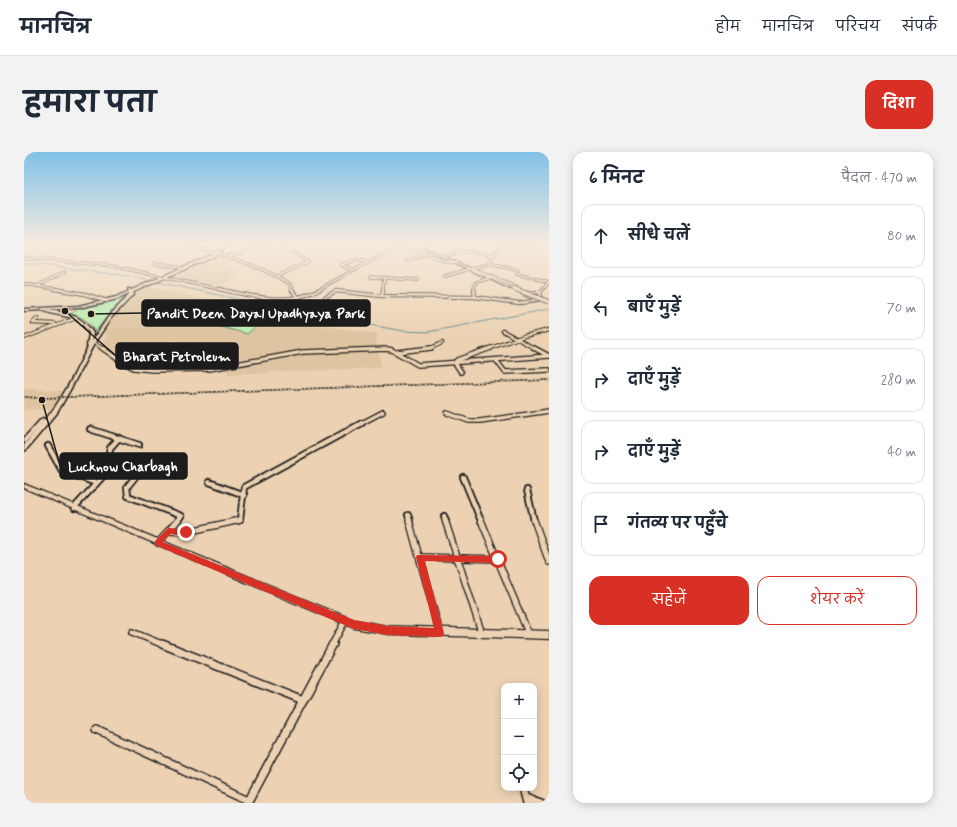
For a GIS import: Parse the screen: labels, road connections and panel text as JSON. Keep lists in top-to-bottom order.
{
  "places": ["Bharat Petroleum", "Pandit Deen Dayal Upadhyaya Park", "Lucknow Charbagh"],
  "page": {
    "header": "मानचित्र",
    "nav": [
      "होम",
      "मानचित्र",
      "परिचय",
      "संपर्क"
    ],
    "title": "हमारा पता",
    "buttons": [
      "दिशा",
      ["सहेजें", "शेयर करें"]
    ],
    "heading": ["6 मिनट", "पैदल · 470 m"],
    "list": [
      ["सीधे चलें", "80 m"],
      ["बाएँ मुड़ें", "70 m"],
      ["दाएँ मुड़ें", "280 m"],
      ["दाएँ मुड़ें", "40 m"],
      "गंतव्य पर पहुँचे"
    ],
    "map_buttons": ["+", "−"]
  }
}
